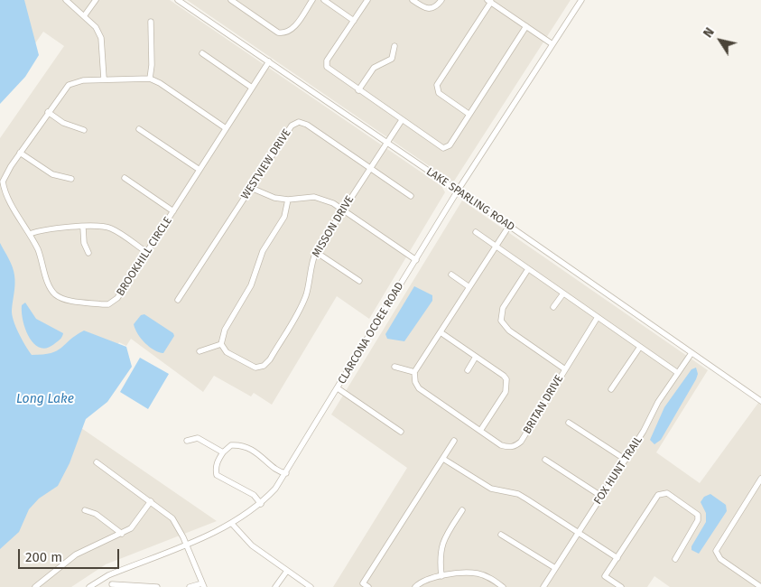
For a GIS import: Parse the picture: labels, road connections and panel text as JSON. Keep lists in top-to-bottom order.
{
  "streets": {
    "street": [
      "WESTVIEW DRIVE",
      "LAKE SPARLING ROAD",
      "MISSON DRIVE",
      "BROOKHILL CIRCLE",
      "CLARCONA OCOEE ROAD",
      "BRITAN DRIVE",
      "FOX HUNT TRAIL"
    ]
  },
  "crossings": [
    ["WESTVIEW DRIVE", "MISSON DRIVE"],
    ["LAKE SPARLING ROAD", "MISSON DRIVE"],
    ["LAKE SPARLING ROAD", "BROOKHILL CIRCLE"],
    ["LAKE SPARLING ROAD", "CLARCONA OCOEE ROAD"],
    ["LAKE SPARLING ROAD", "FOX HUNT TRAIL"]
  ],
  "water": ["Long Lake"],
  "scale_bar": "200 m",
  "north": "top left"
}
